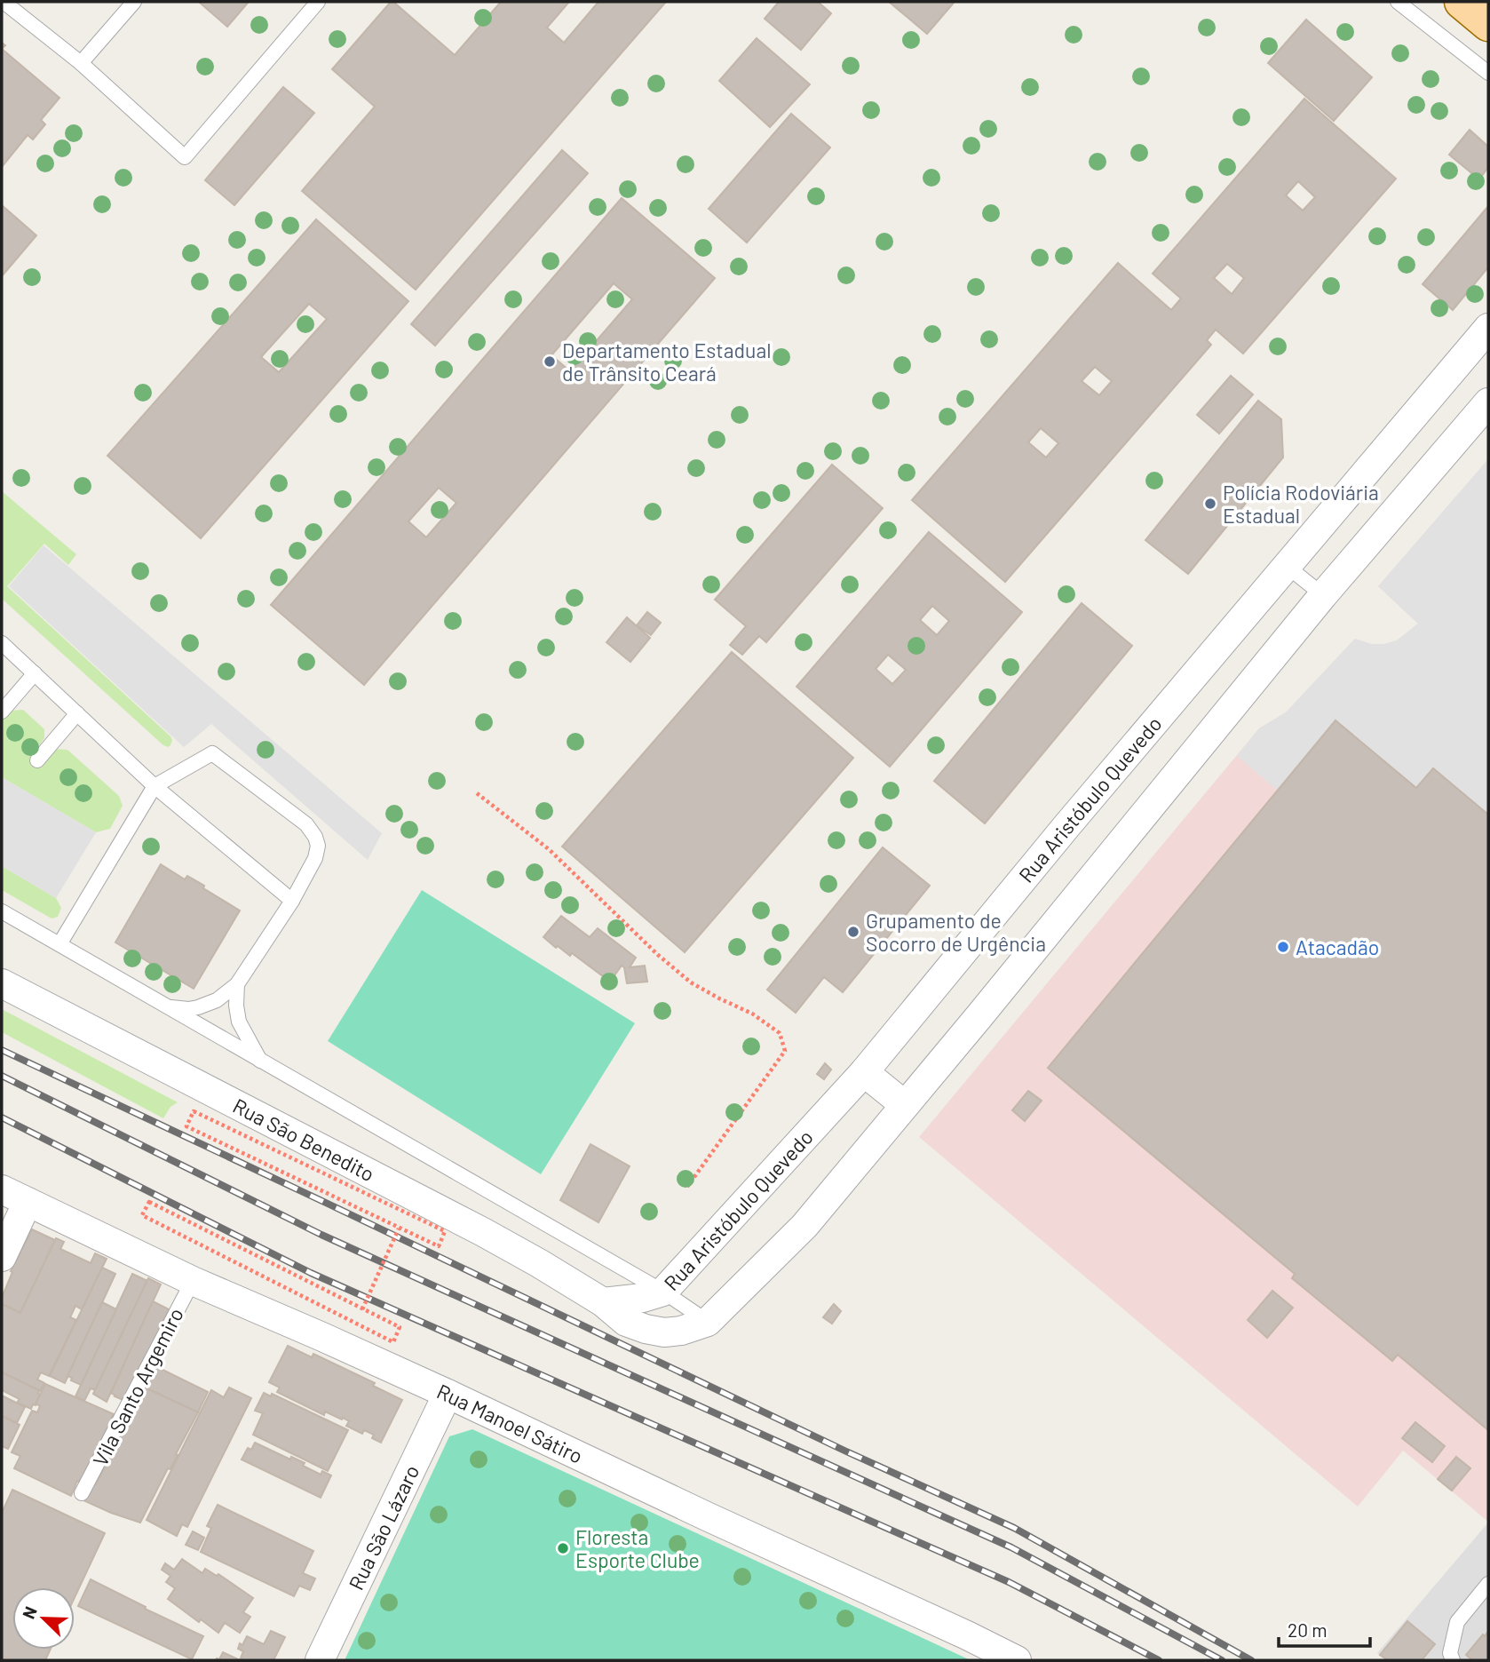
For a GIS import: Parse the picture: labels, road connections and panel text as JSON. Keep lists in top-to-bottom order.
{
  "streets": {
    "street": [
      "Rua Aristóbulo Quevedo",
      "Rua São Benedito",
      "Rua Manoel Sátiro",
      "Rua São Lázaro"
    ],
    "lane": ["Vila Santo Argemiro"]
  },
  "crossings": [
    ["Rua Aristóbulo Quevedo", "Rua São Benedito"],
    ["Vila Santo Argemiro", "Rua Manoel Sátiro"],
    ["Rua Manoel Sátiro", "Rua São Lázaro"]
  ],
  "places": [
    "Departamento Estadual de Trânsito Ceará",
    "Polícia Rodoviária Estadual",
    "Grupamento de Socorro de Urgência",
    "Atacadão",
    "Floresta Esporte Clube"
  ],
  "scale_bar": "20 m",
  "north": "top left"
}
